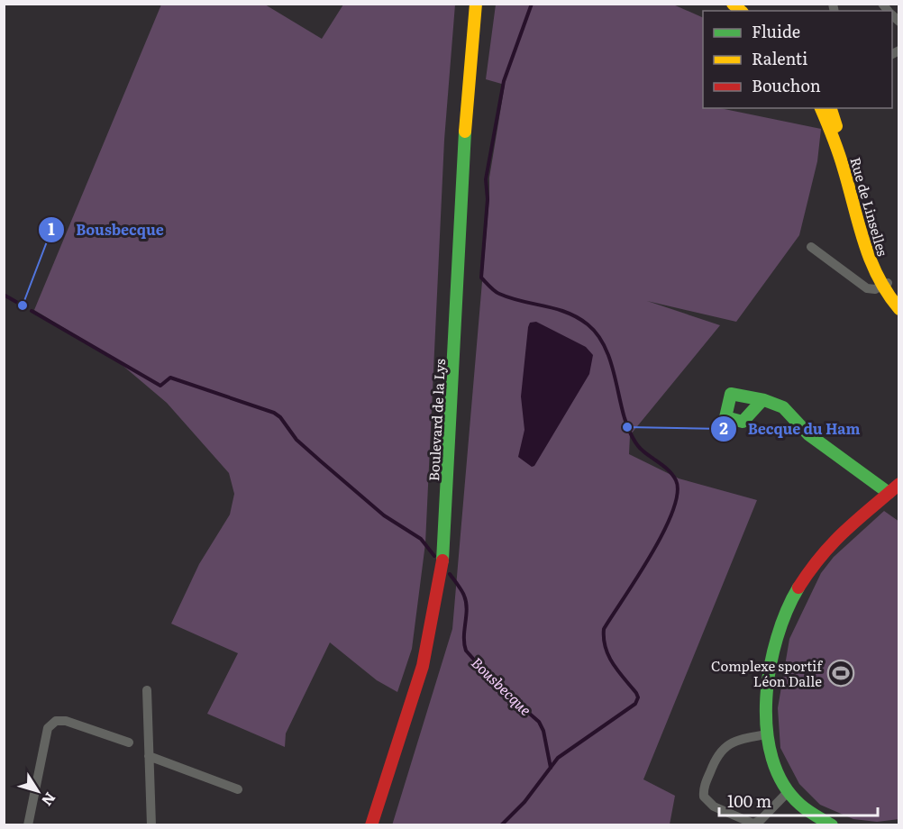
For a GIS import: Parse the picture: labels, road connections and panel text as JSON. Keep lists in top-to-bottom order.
{
  "streets": {
    "street": ["Rue de Linselles", "Boulevard de la Lys"]
  },
  "water": ["Bousbecque"],
  "places": {
    "other": ["Bousbecque", "Becque du Ham"],
    "sports": ["Complexe sportif Léon Dalle"]
  },
  "legend": ["Fluide", "Ralenti", "Bouchon"],
  "scale_bar": "100 m",
  "north": "bottom right"
}
